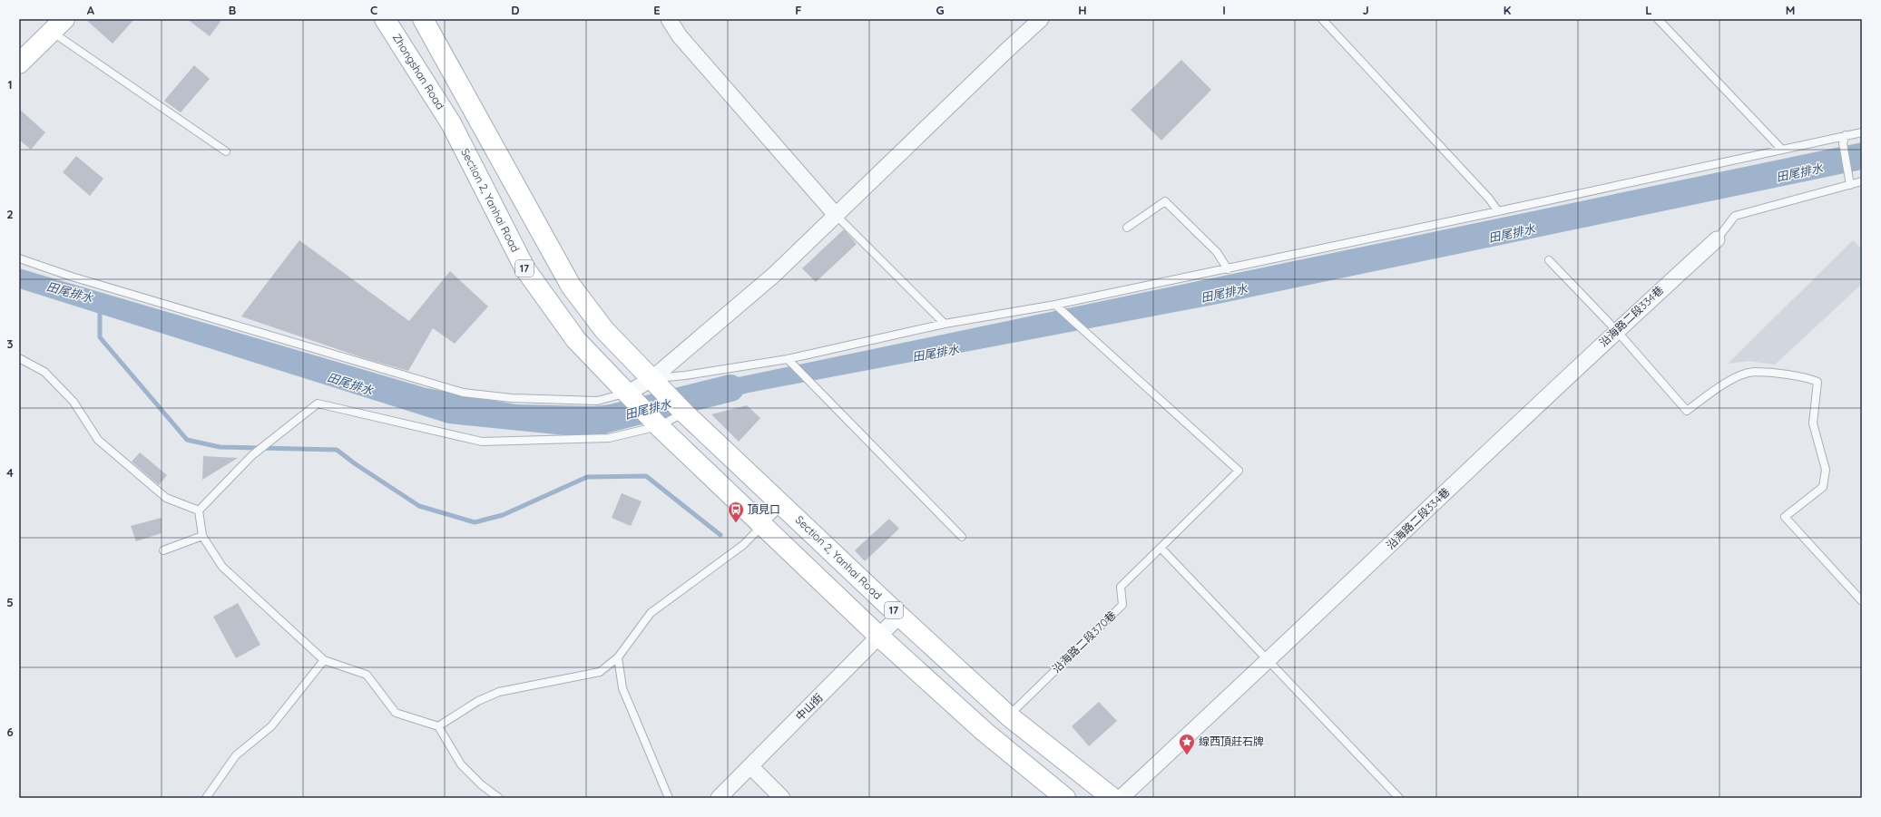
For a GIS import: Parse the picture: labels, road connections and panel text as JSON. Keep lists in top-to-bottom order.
{
  "streets": {
    "main road": ["Zhongshan Road", "Section 2, Yanhai Road", "17"],
    "street": ["沿海路二段334巷", "中山街"],
    "lane": ["沿海路二段370巷"]
  },
  "crossings": [
    ["Zhongshan Road", "Section 2, Yanhai Road"],
    ["Section 2, Yanhai Road", "17"],
    ["Section 2, Yanhai Road", "沿海路二段370巷"],
    ["Section 2, Yanhai Road", "中山街"],
    ["17", "中山街"]
  ],
  "water": ["田尾排水"],
  "places": {
    "bus stop": ["頂見口"],
    "place": ["線西頂莊石牌"]
  },
  "grid": {
    "columns": [
      "A",
      "B",
      "C",
      "D",
      "E",
      "F",
      "G",
      "H",
      "I",
      "J",
      "K",
      "L",
      "M"
    ],
    "rows": [
      "1",
      "2",
      "3",
      "4",
      "5",
      "6"
    ]
  }
}
